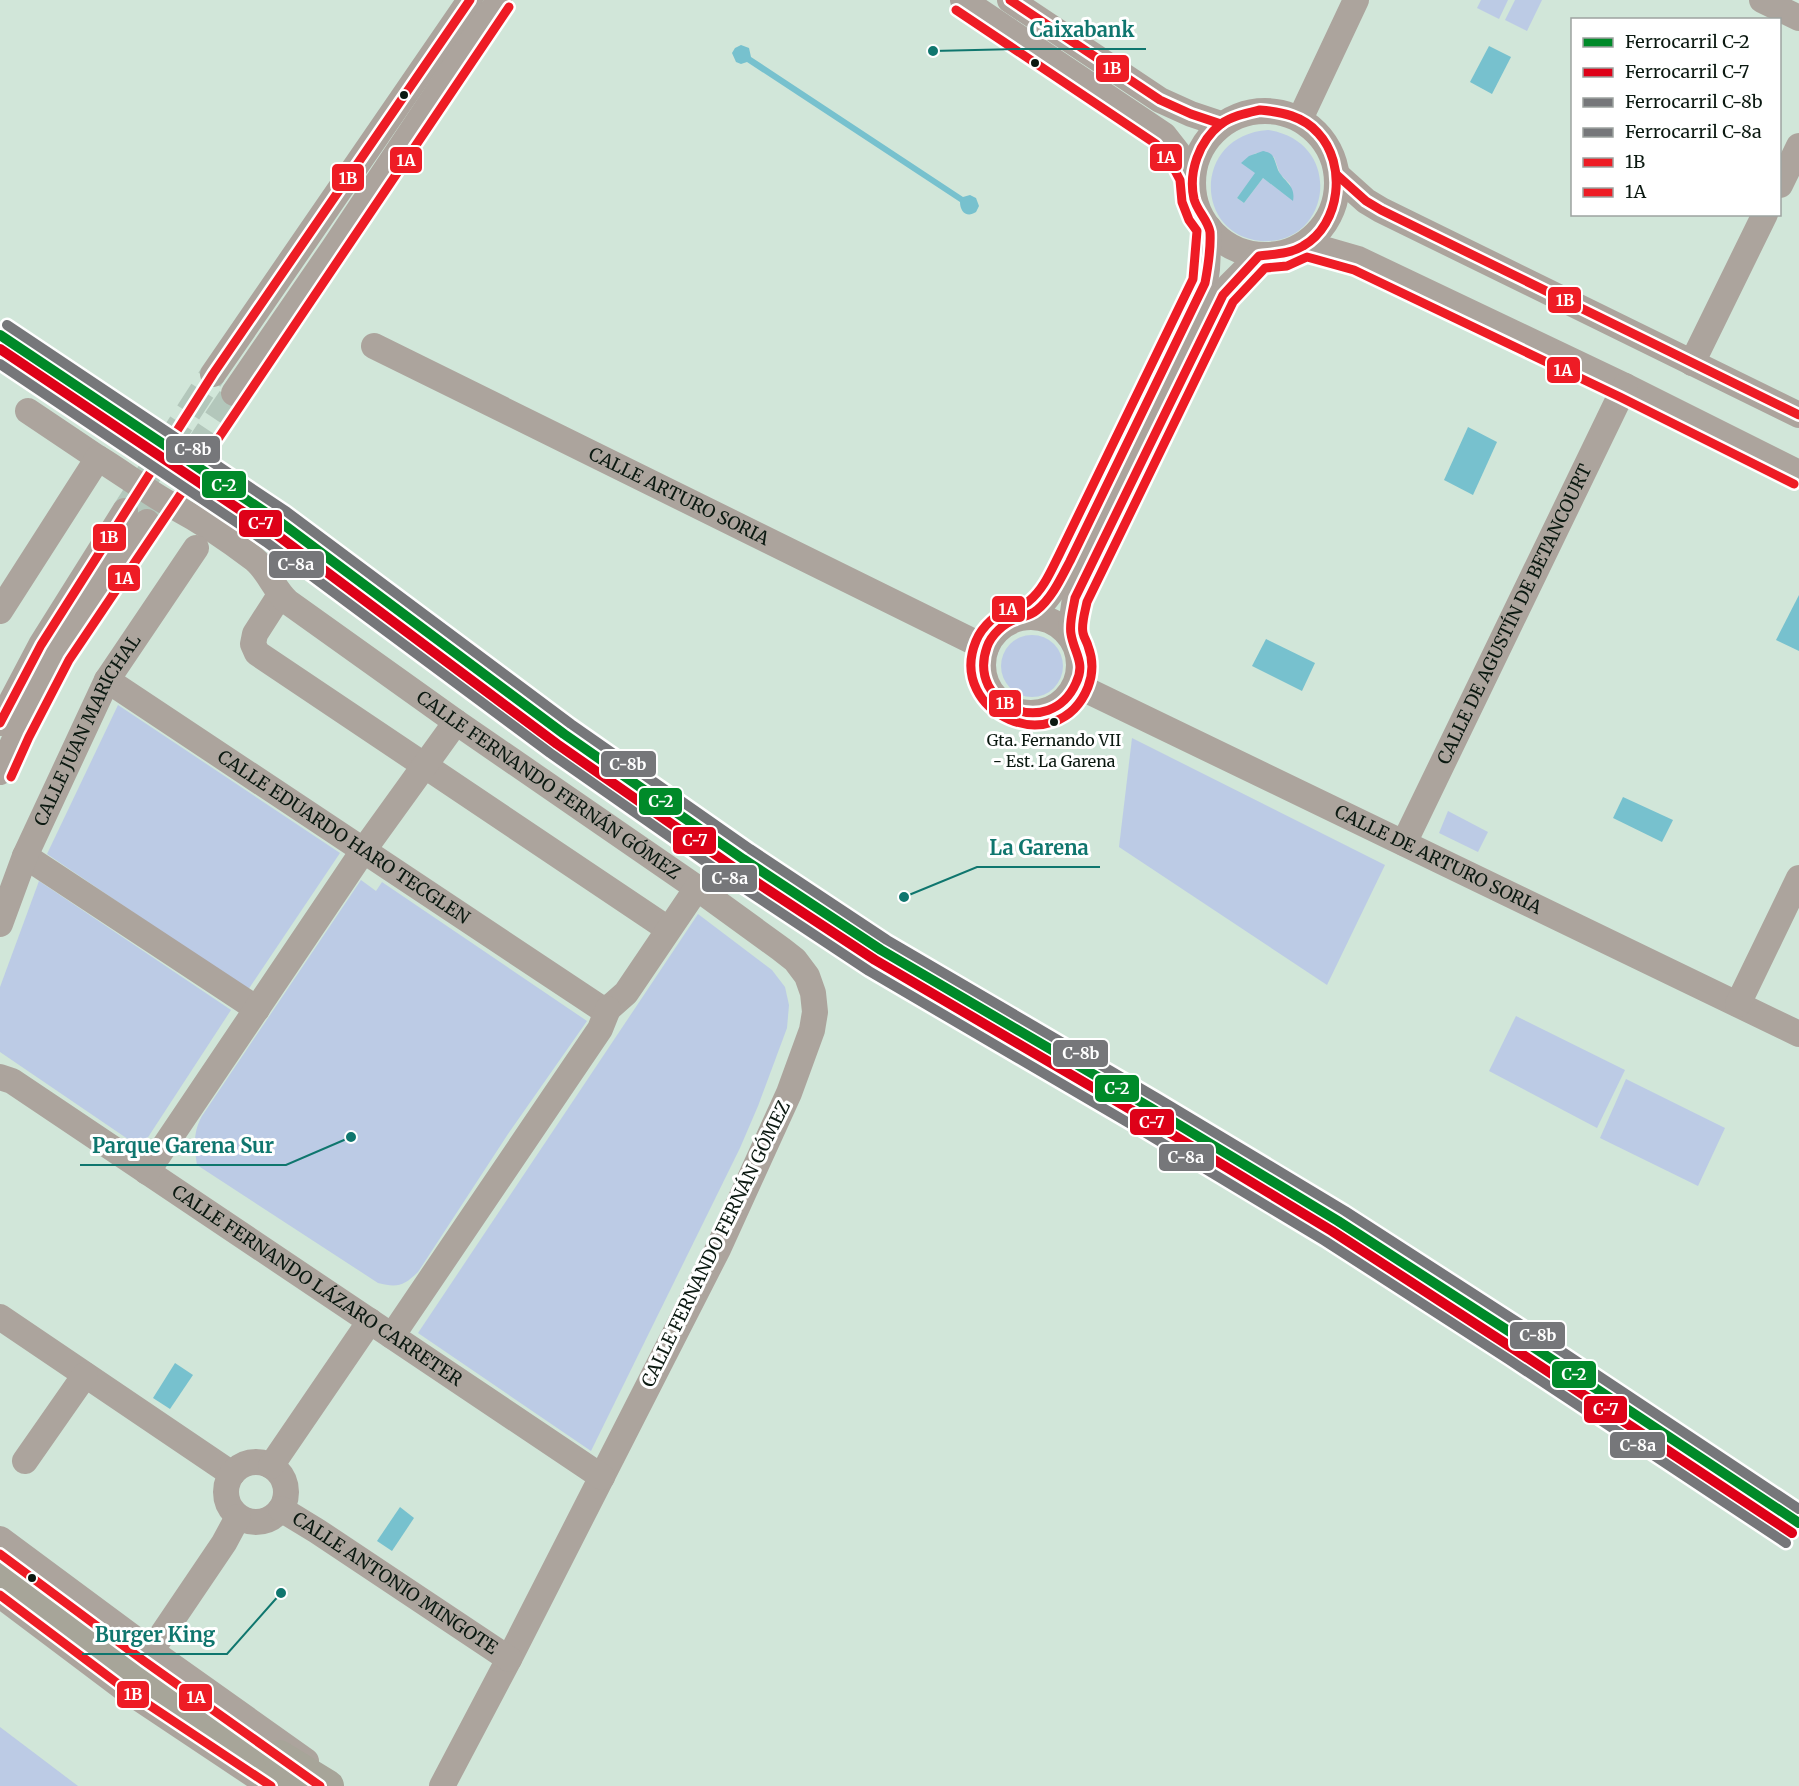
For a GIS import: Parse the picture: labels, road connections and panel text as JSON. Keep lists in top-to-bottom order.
{
  "streets": {
    "street": [
      "CALLE ARTURO SORIA",
      "CALLE DE AGUSTÍN DE BETANCOURT",
      "CALLE JUAN MARICHAL",
      "CALLE FERNANDO FERNÁN GÓMEZ",
      "CALLE EDUARDO HARO TECGLEN",
      "CALLE DE ARTURO SORIA",
      "CALLE FERNANDO LÁZARO CARRETER",
      "CALLE ANTONIO MINGOTE"
    ]
  },
  "crossings": [
    ["CALLE ARTURO SORIA", "CALLE DE ARTURO SORIA"],
    ["CALLE DE AGUSTÍN DE BETANCOURT", "CALLE DE ARTURO SORIA"],
    ["CALLE JUAN MARICHAL", "CALLE EDUARDO HARO TECGLEN"],
    ["CALLE FERNANDO FERNÁN GÓMEZ", "CALLE FERNANDO LÁZARO CARRETER"],
    ["CALLE FERNANDO FERNÁN GÓMEZ", "CALLE ANTONIO MINGOTE"]
  ],
  "places": [
    "Caixabank",
    "Gta. Fernando VII - Est. La Garena",
    "La Garena",
    "Parque Garena Sur",
    "Burger King"
  ],
  "lines": [
    "transit line 1B",
    "transit line 1A",
    "rail line C-8b",
    "rail line C-2",
    "rail line C-7",
    "rail line C-8a"
  ],
  "legend": [
    "Ferrocarril C-2",
    "Ferrocarril C-7",
    "Ferrocarril C-8b",
    "Ferrocarril C-8a",
    "1B",
    "1A"
  ]
}
